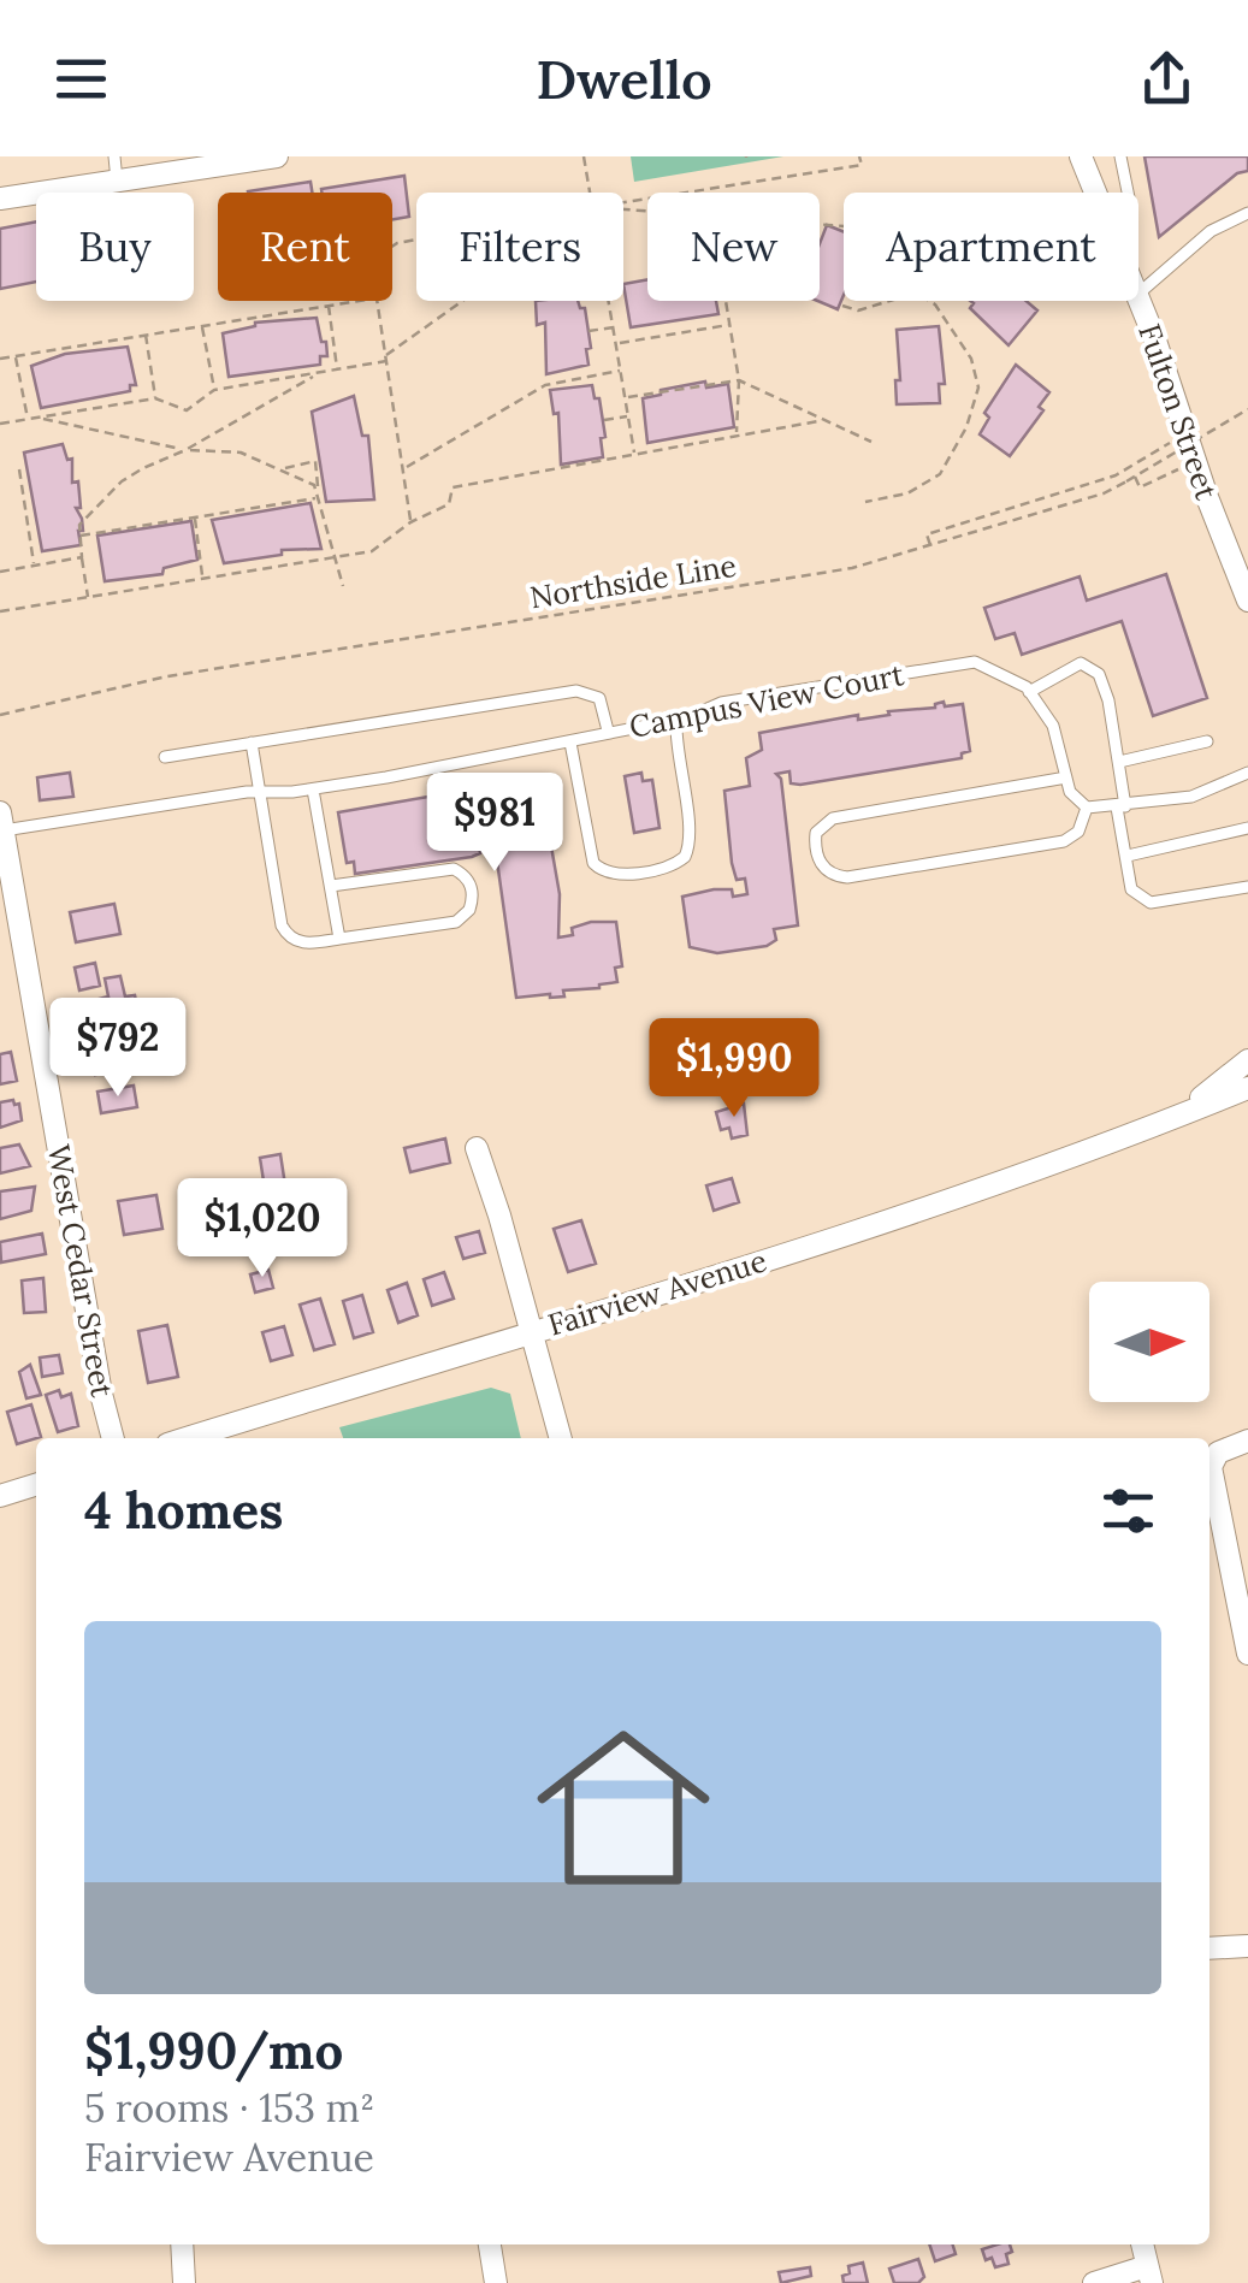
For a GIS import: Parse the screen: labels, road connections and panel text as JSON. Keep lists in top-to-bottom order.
{
  "streets": {
    "street": ["Fulton Street", "West Cedar Street", "Fairview Avenue"],
    "lane": ["Campus View Court"],
    "path": ["Northside Line"]
  },
  "crossings": [
    ["Campus View Court", "West Cedar Street"]
  ],
  "north": "right",
  "page": {
    "header": "Dwello",
    "chip": [
      "Buy",
      "Rent",
      "Filters",
      "New",
      "Apartment"
    ],
    "price": [
      "$981",
      "$792",
      "$1,990",
      "$1,020"
    ],
    "heading": "4 homes",
    "list": [
      {
        "name": "$1,990/mo",
        "note": "5 rooms · 153 m² · Fairview Avenue"
      }
    ]
  }
}
